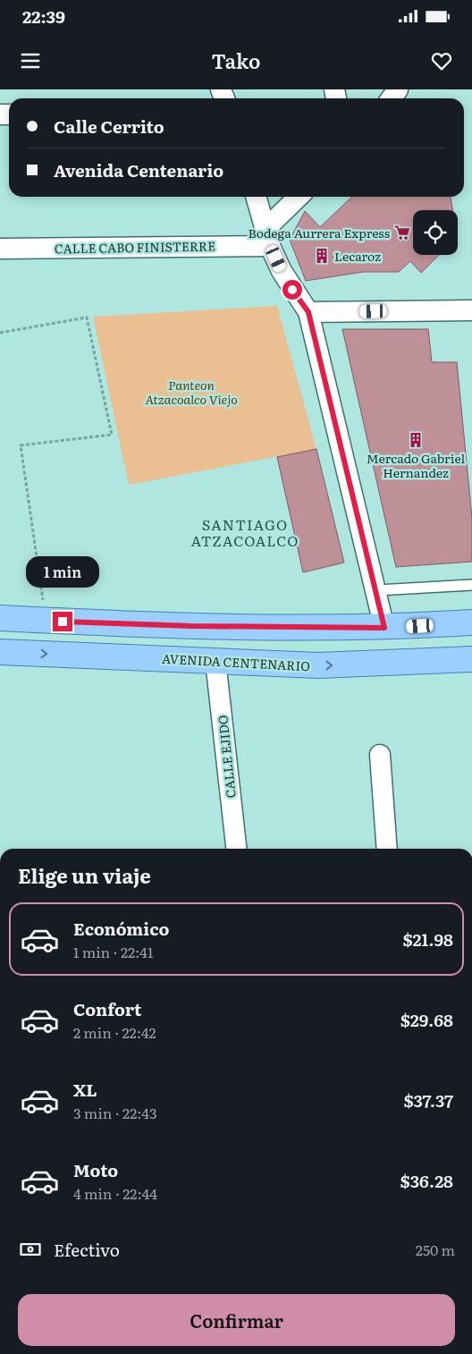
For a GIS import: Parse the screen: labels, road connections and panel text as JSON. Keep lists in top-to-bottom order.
{
  "streets": {
    "main road": ["AVENIDA CENTENARIO"],
    "street": ["CALLE CABO FINISTERRE", "CALLE EJIDO"]
  },
  "crossings": [
    ["AVENIDA CENTENARIO", "CALLE EJIDO"]
  ],
  "districts": ["SANTIAGO ATZACOALCO"],
  "parks": ["Panteon Atzacoalco Viejo"],
  "places": {
    "supermarket": ["Bodega Aurrera Express"],
    "building": ["Lecaroz", "Mercado Gabriel Hernandez"]
  },
  "page": {
    "status": "22:39",
    "header": "Tako",
    "banner": ["Calle Cerrito", "Avenida Centenario"],
    "bubble": "1 min",
    "heading": "Elige un viaje",
    "list": [
      {
        "name": "Económico",
        "note": "1 min · 22:41",
        "value": "$21.98"
      },
      {
        "name": "Confort",
        "note": "2 min · 22:42",
        "value": "$29.68"
      },
      {
        "name": "XL",
        "note": "3 min · 22:43",
        "value": "$37.37"
      },
      {
        "name": "Moto",
        "note": "4 min · 22:44",
        "value": "$36.28"
      }
    ],
    "pay": ["Efectivo", "250 m"],
    "buttons": "Confirmar"
  }
}
